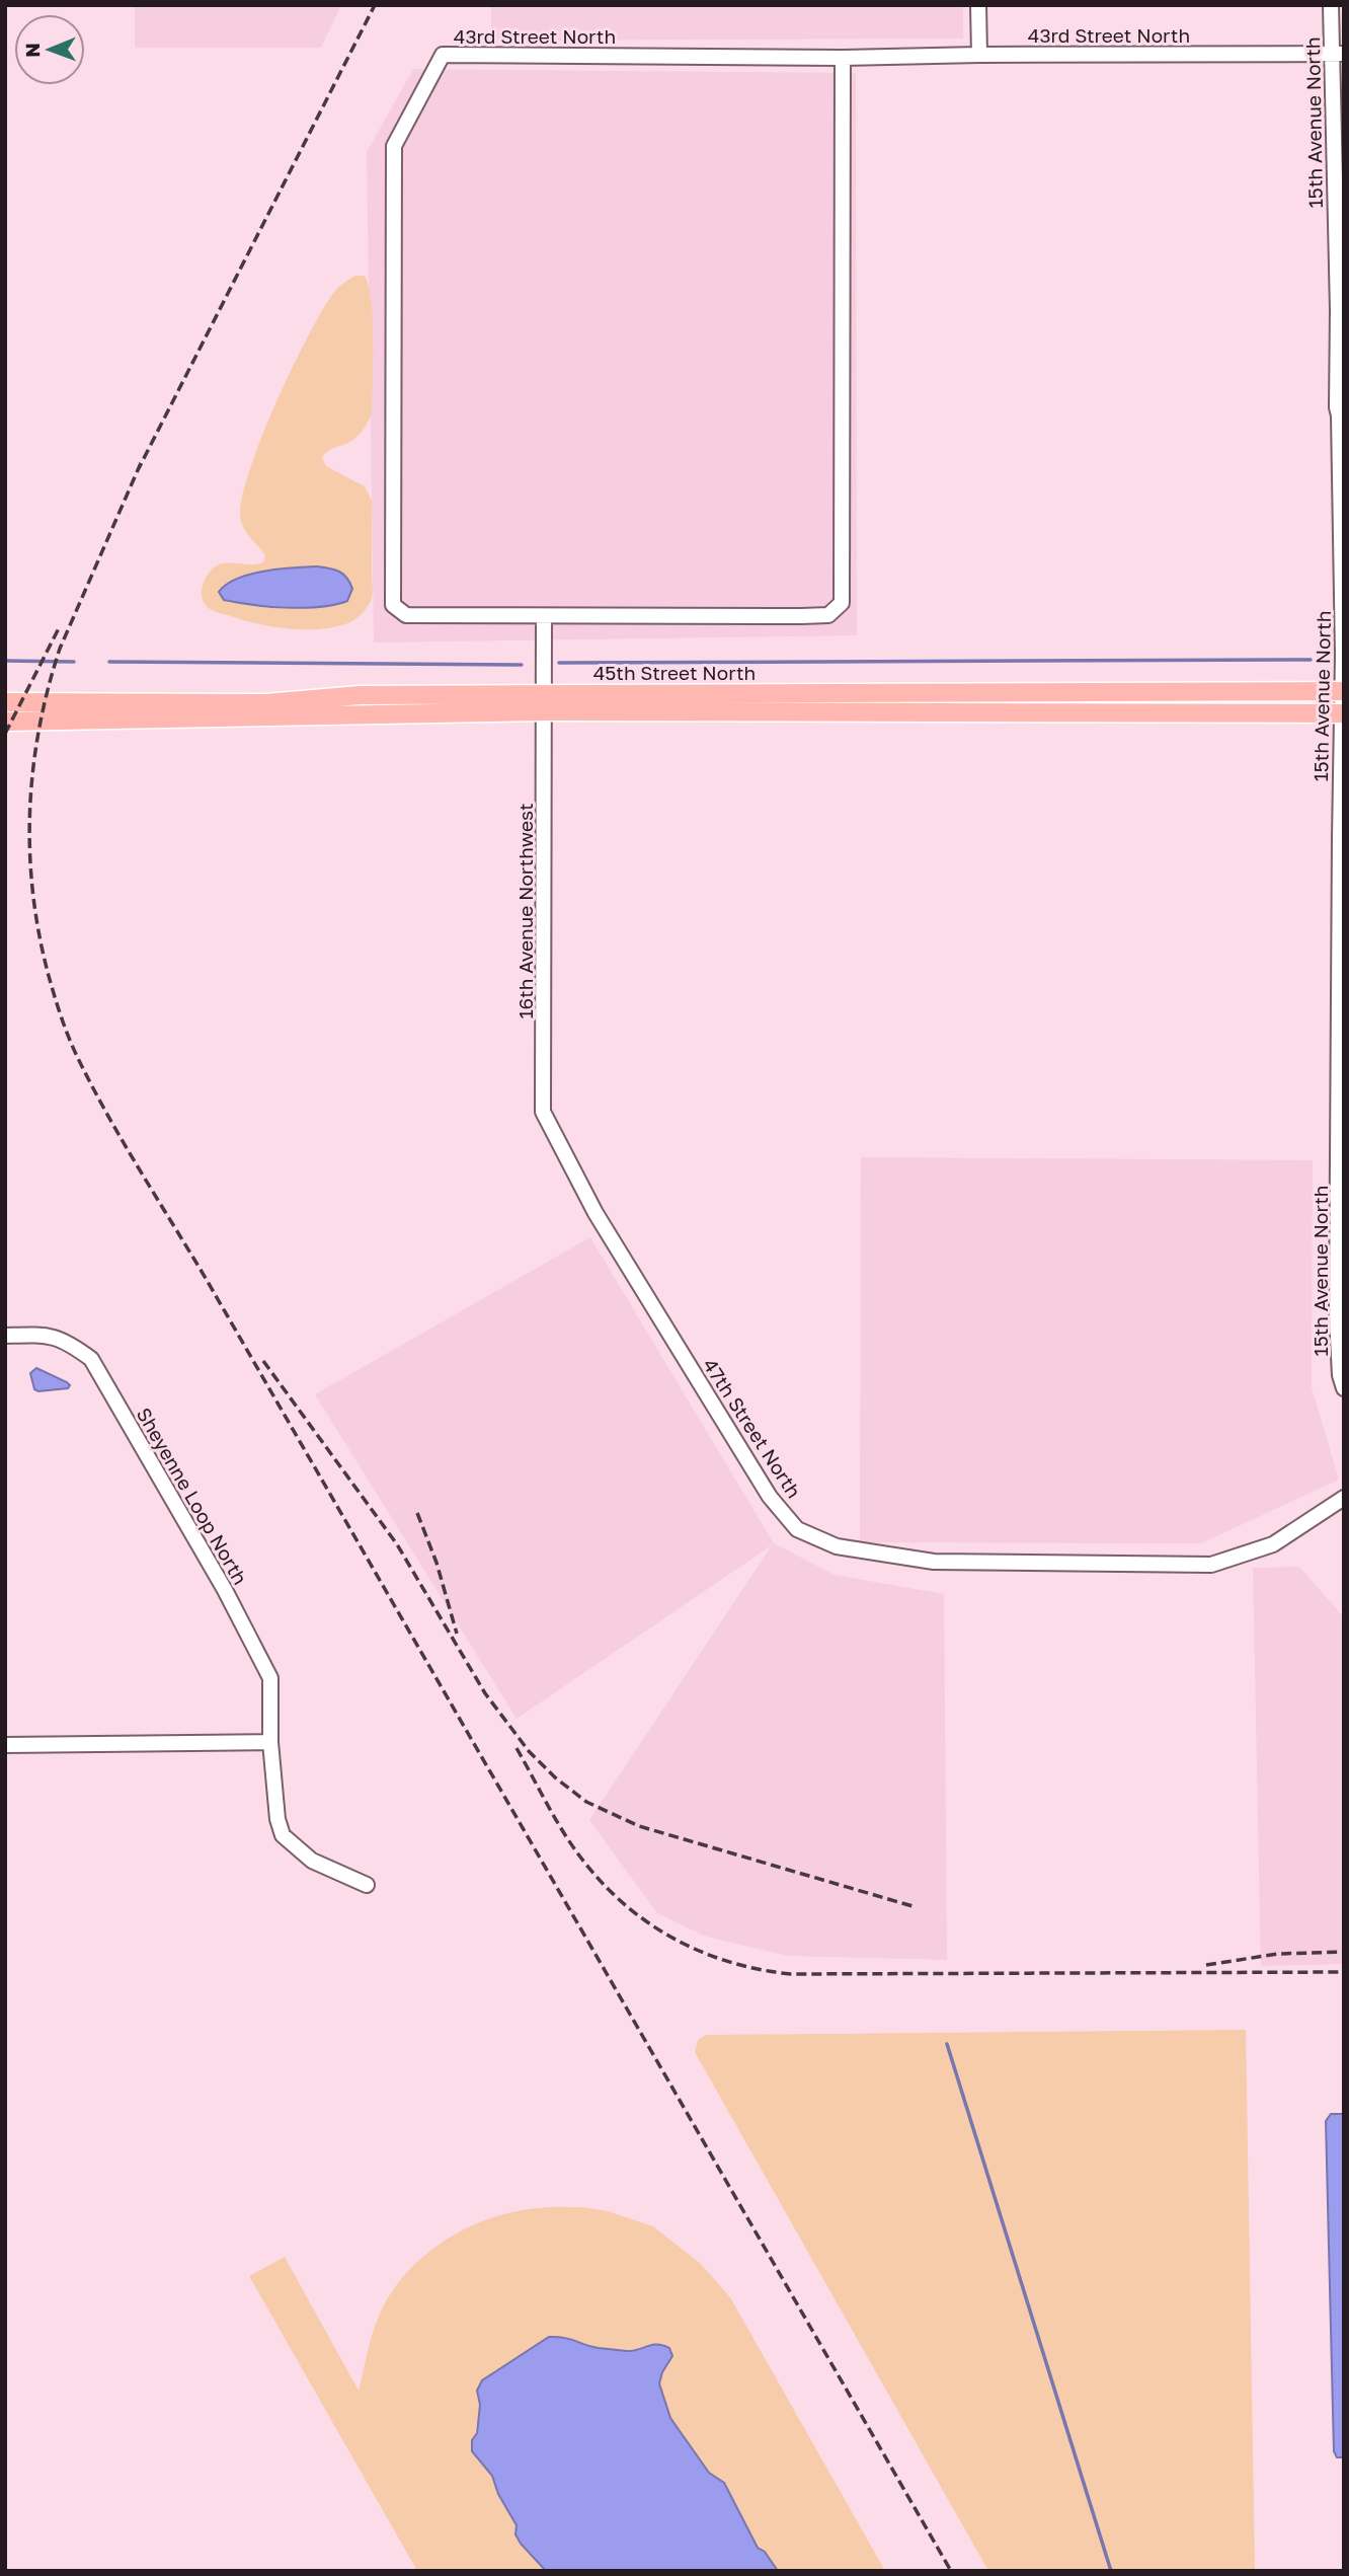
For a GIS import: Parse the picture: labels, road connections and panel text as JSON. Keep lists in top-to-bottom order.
{
  "streets": {
    "main road": ["45th Street North"],
    "street": [
      "43rd Street North",
      "15th Avenue North",
      "16th Avenue Northwest",
      "47th Street North",
      "Sheyenne Loop North"
    ]
  },
  "crossings": [
    ["43rd Street North", "15th Avenue North"],
    ["43rd Street North", "16th Avenue Northwest"],
    ["15th Avenue North", "45th Street North"],
    ["45th Street North", "16th Avenue Northwest"],
    ["16th Avenue Northwest", "47th Street North"]
  ],
  "north": "left"
}
